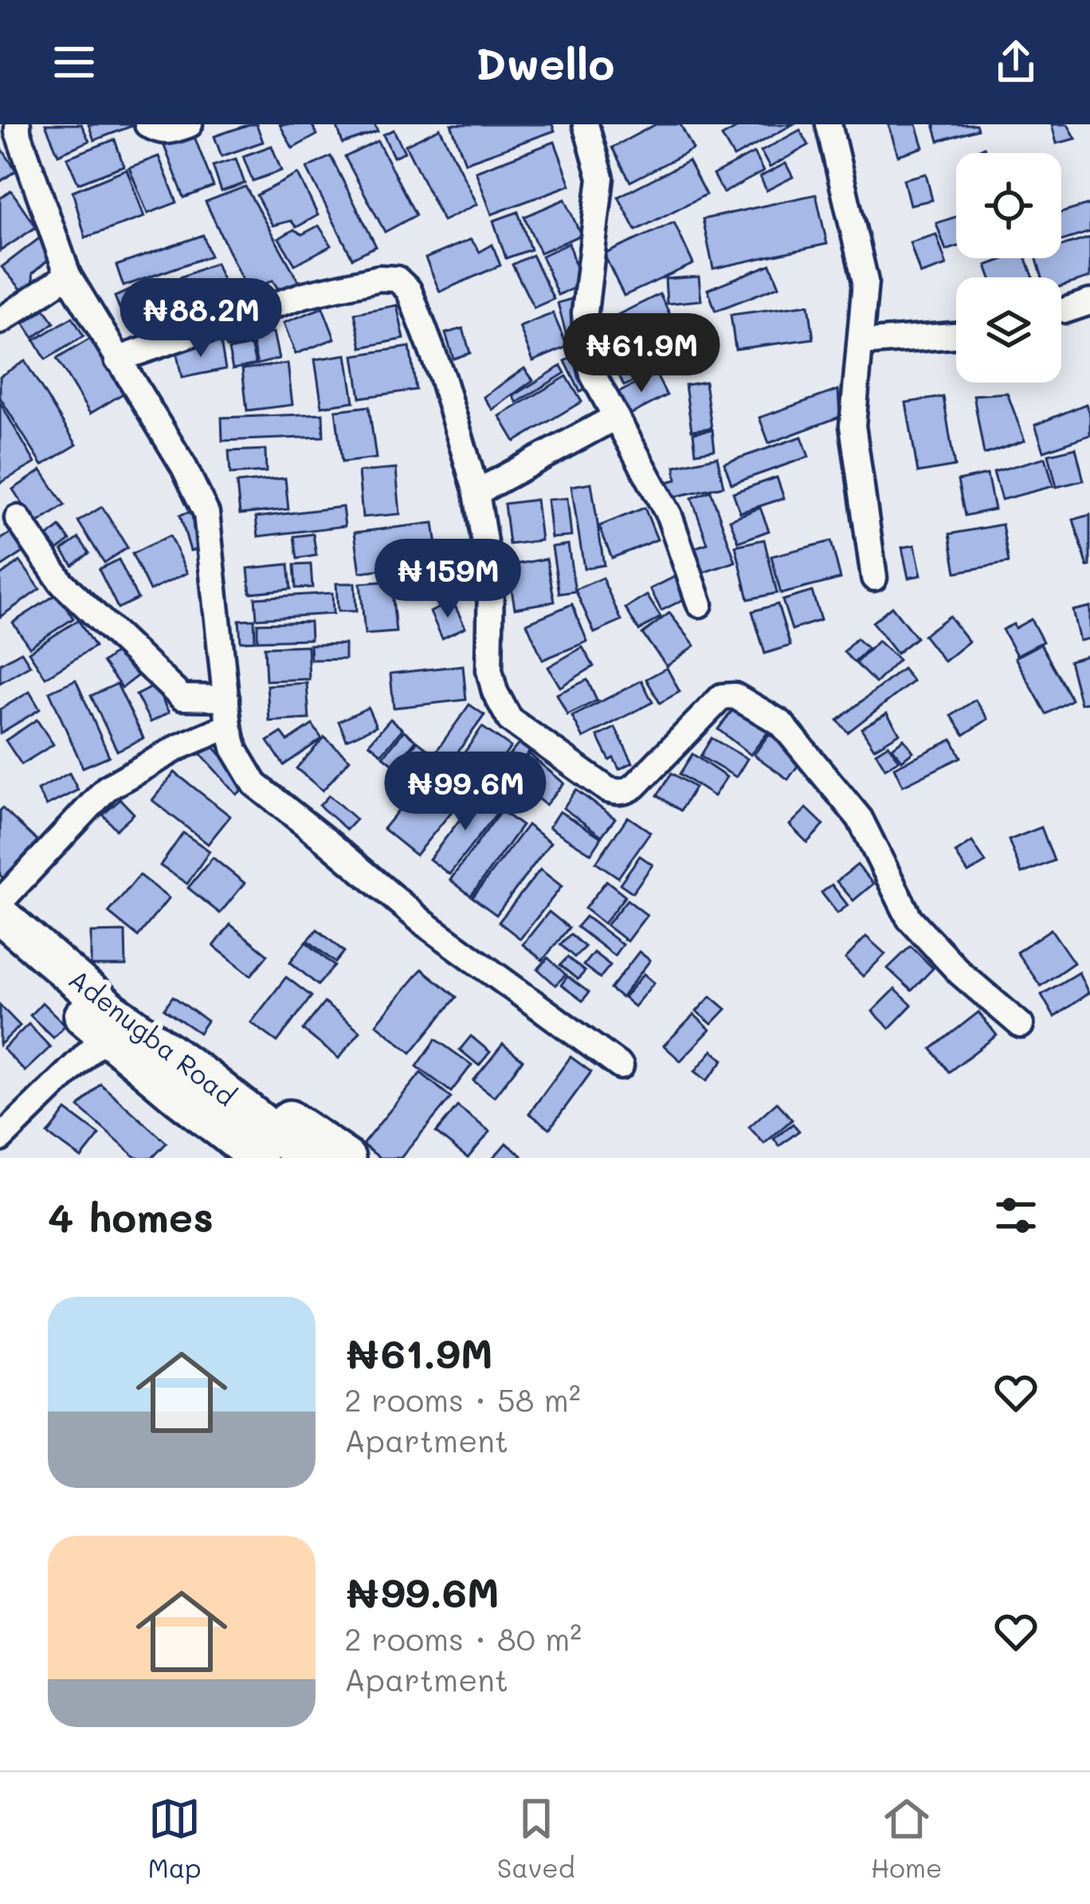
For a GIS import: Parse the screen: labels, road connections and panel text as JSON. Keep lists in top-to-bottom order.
{
  "streets": {
    "street": ["Adenugba Road"]
  },
  "page": {
    "header": "Dwello",
    "price": [
      "₦88.2M",
      "₦61.9M",
      "₦159M",
      "₦99.6M"
    ],
    "heading": "4 homes",
    "list": [
      {
        "name": "₦61.9M",
        "note": "2 rooms · 58 m² · Apartment"
      },
      {
        "name": "₦99.6M",
        "note": "2 rooms · 80 m² · Apartment"
      }
    ],
    "tabs": ["Map", "Saved", "Home"]
  }
}
